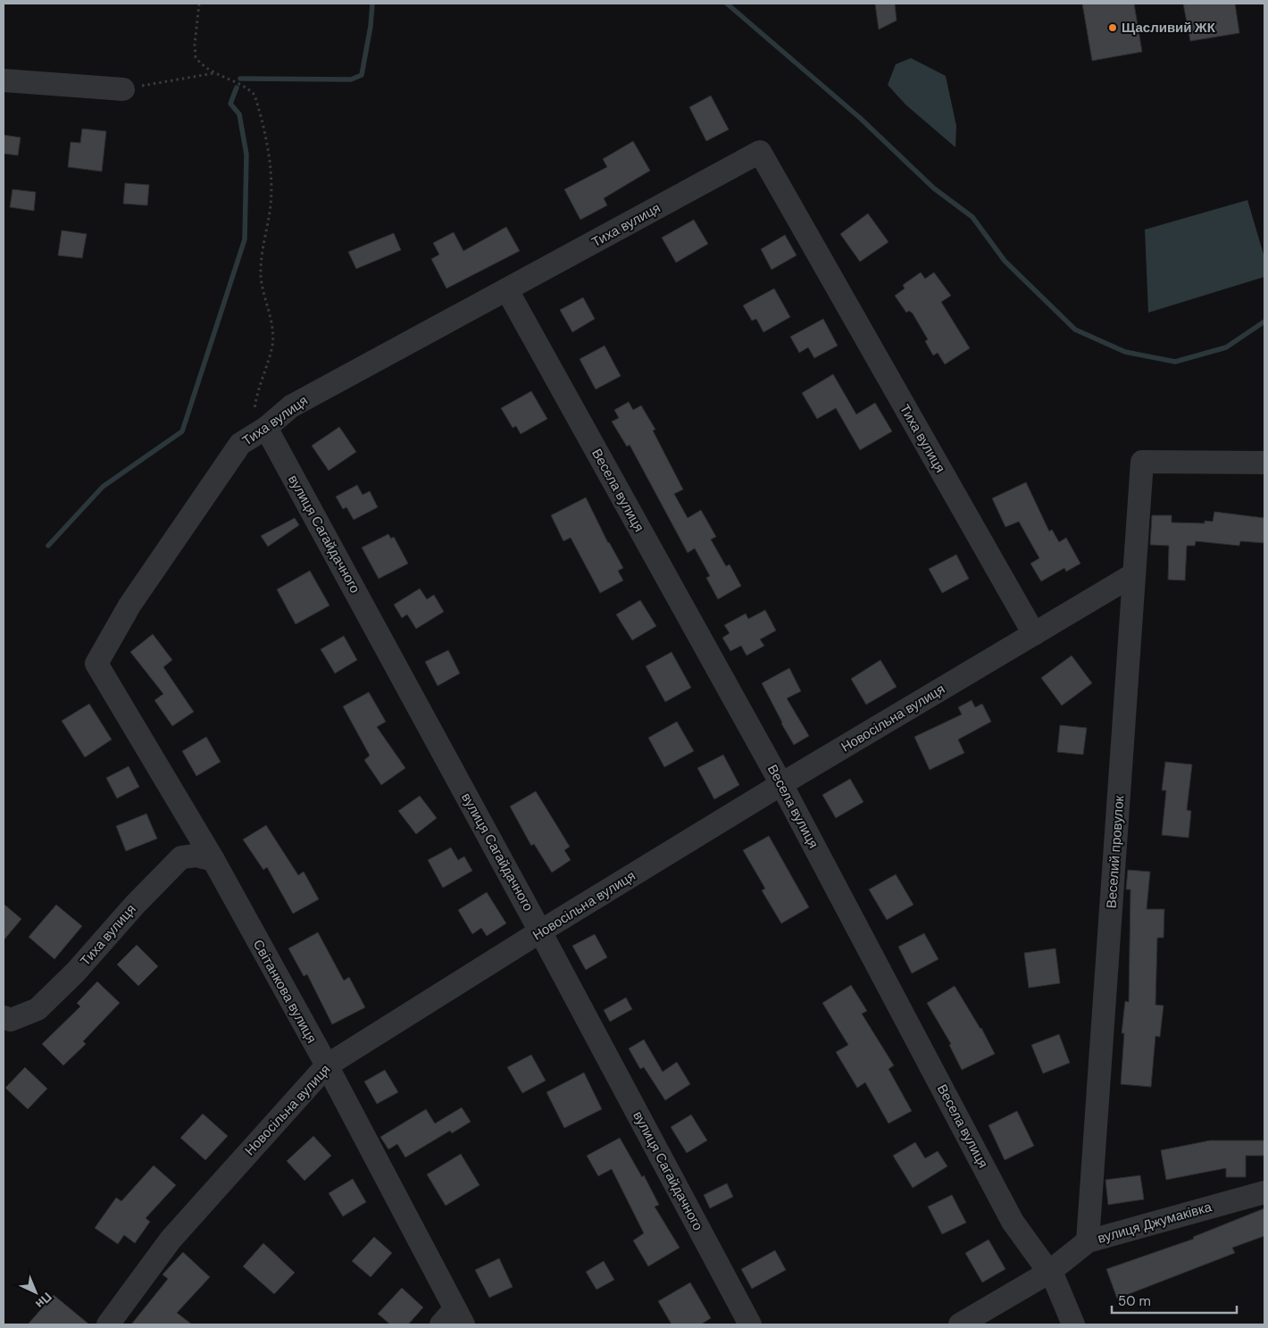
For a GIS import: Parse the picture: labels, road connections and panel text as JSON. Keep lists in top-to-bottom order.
{
  "streets": {
    "street": [
      "Тиха вулиця",
      "Весела вулиця",
      "вулиця Сагайдачного",
      "Новосільна вулиця",
      "Веселий провулок",
      "Світанкова вулиця",
      "вулиця Джумаківка"
    ]
  },
  "crossings": [
    ["Тиха вулиця", "Весела вулиця"],
    ["Тиха вулиця", "вулиця Сагайдачного"],
    ["Тиха вулиця", "Новосільна вулиця"],
    ["Тиха вулиця", "Світанкова вулиця"],
    ["Весела вулиця", "Новосільна вулиця"],
    ["Весела вулиця", "вулиця Джумаківка"],
    ["вулиця Сагайдачного", "Новосільна вулиця"],
    ["Новосільна вулиця", "Веселий провулок"],
    ["Новосільна вулиця", "Світанкова вулиця"],
    ["Веселий провулок", "вулиця Джумаківка"]
  ],
  "places": ["Щасливий ЖК"],
  "scale_bar": "50 m",
  "north": "bottom right"
}
